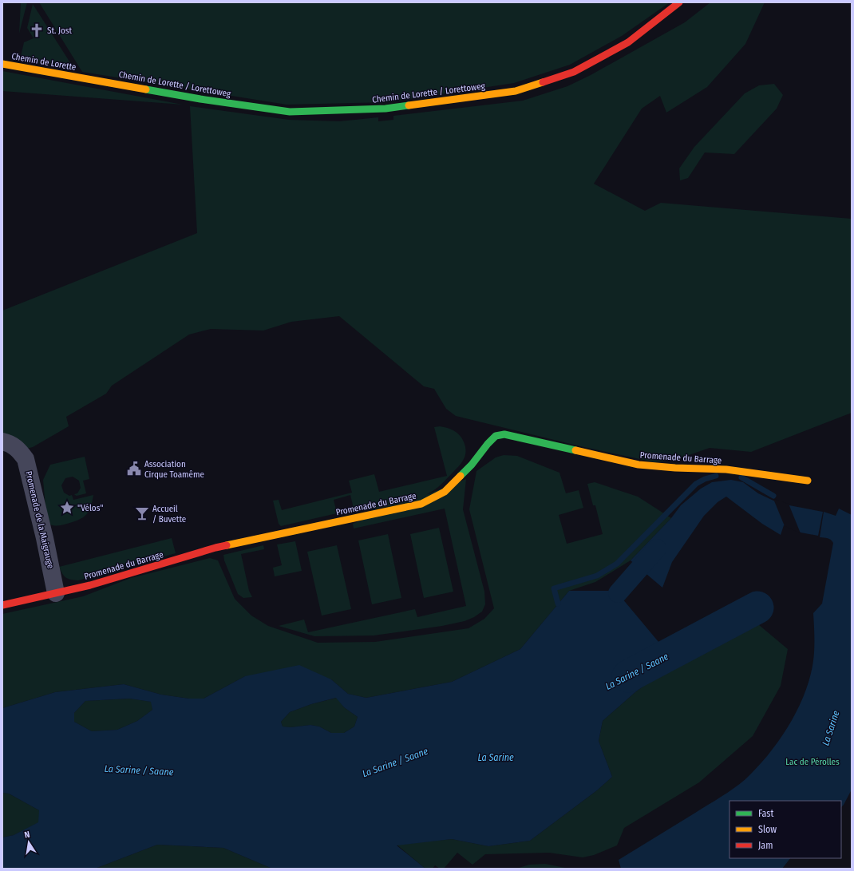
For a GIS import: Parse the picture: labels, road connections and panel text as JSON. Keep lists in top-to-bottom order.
{
  "streets": {
    "street": [
      "Chemin de Lorette",
      "Chemin de Lorette / Lorettoweg",
      "Promenade du Barrage",
      "Promenade de la Maigrauge"
    ]
  },
  "crossings": [
    ["Chemin de Lorette", "Chemin de Lorette / Lorettoweg"],
    ["Promenade du Barrage", "Promenade de la Maigrauge"]
  ],
  "water": ["La Sarine / Saane", "La Sarine"],
  "parks": ["Lac de Pérolles"],
  "places": {
    "church": ["St. Jost"],
    "public building": ["Association Cirque Toamême"],
    "place": ["\"Vélos\""],
    "bar": ["Accueil / Buvette"]
  },
  "legend": ["Fast", "Slow", "Jam"],
  "north": "top"
}
